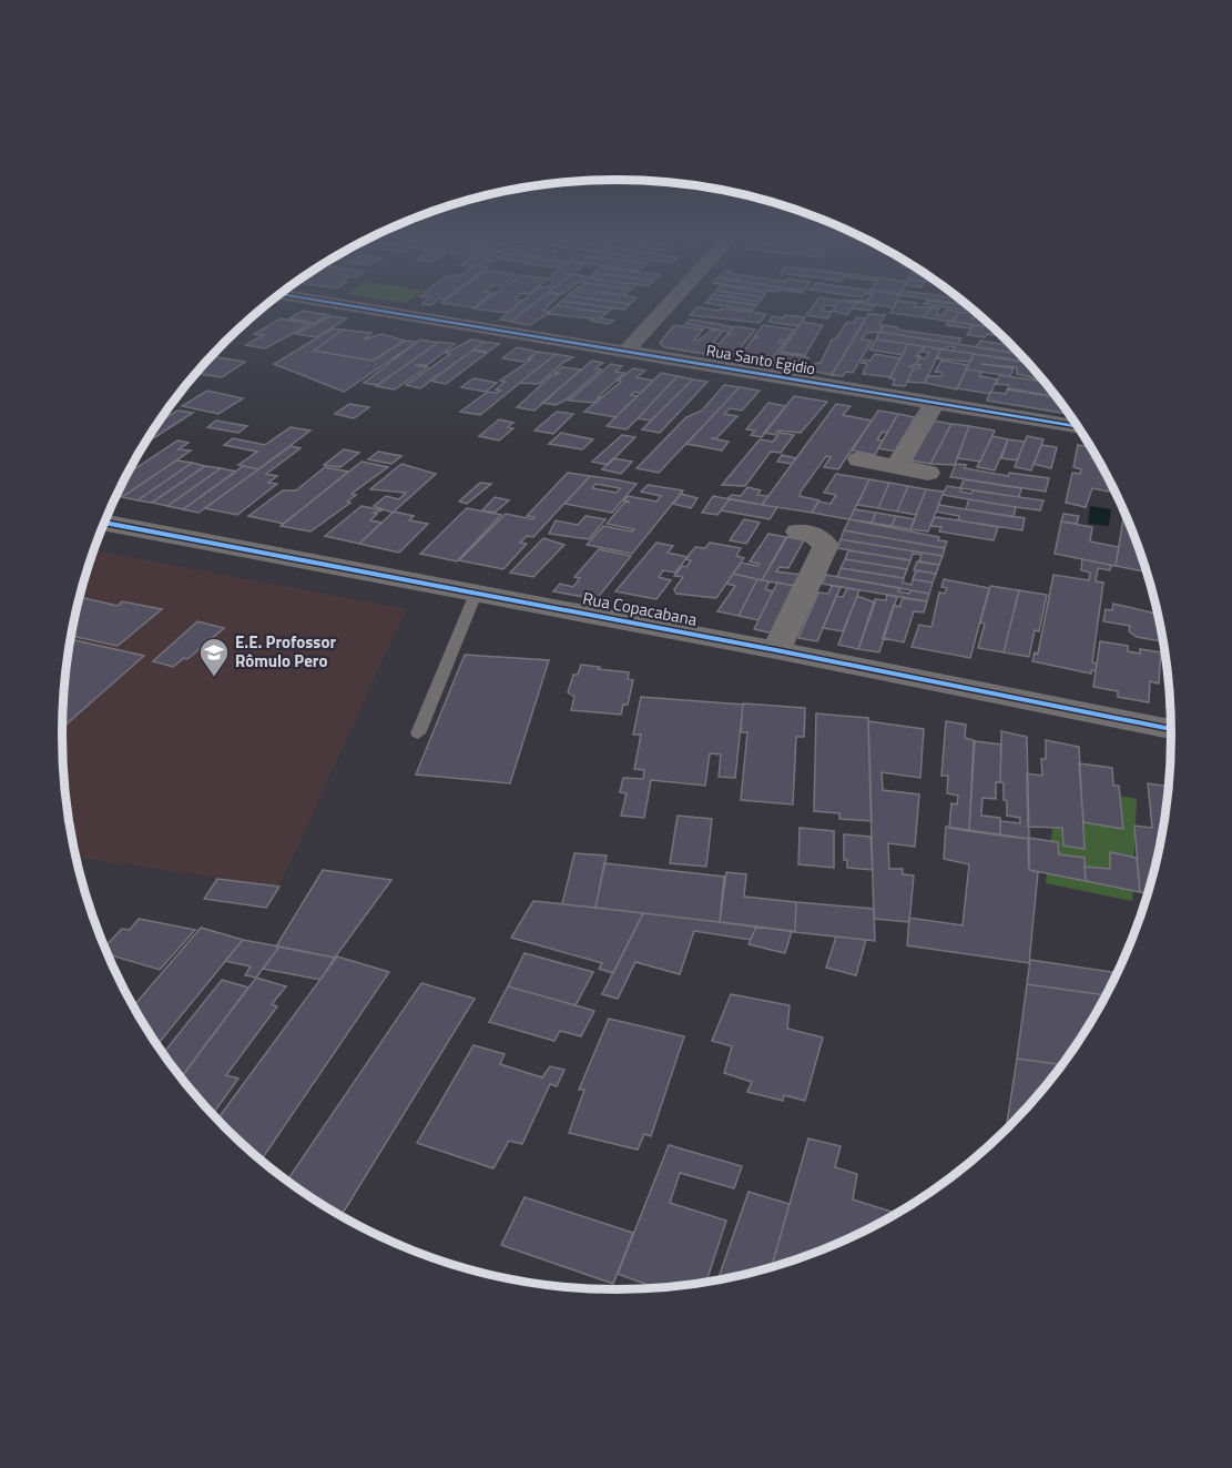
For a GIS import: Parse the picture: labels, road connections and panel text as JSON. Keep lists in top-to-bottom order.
{
  "streets": {
    "street": ["Rua Santo Egidio", "Rua Copacabana"]
  },
  "places": {
    "school or university": ["E.E. Profossor Rômulo Pero"]
  }
}
